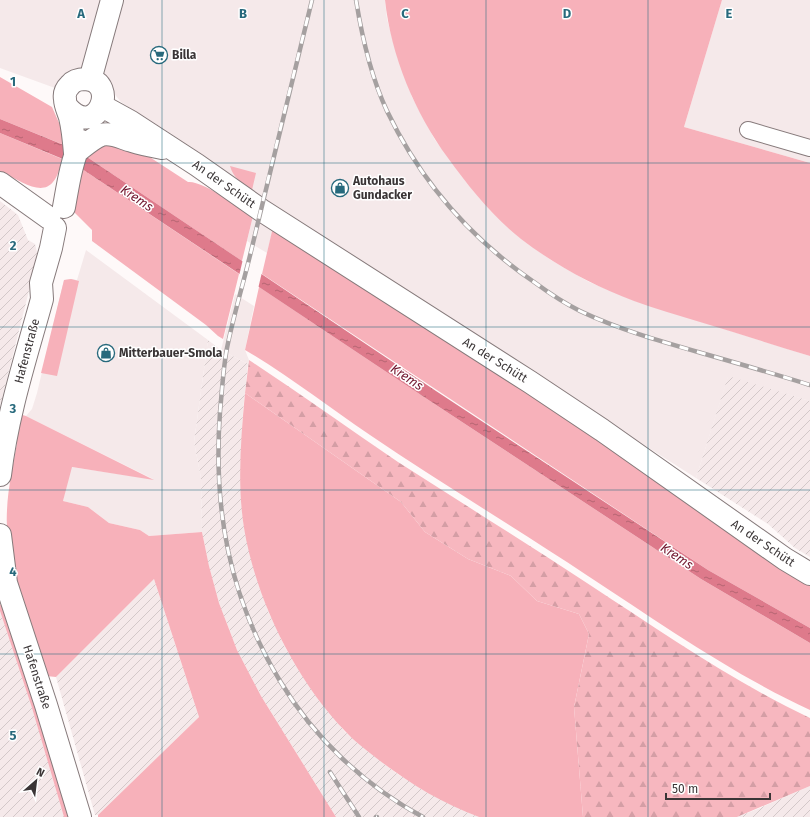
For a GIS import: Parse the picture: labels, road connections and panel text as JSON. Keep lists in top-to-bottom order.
{
  "streets": {
    "street": ["An der Schütt", "Hafenstraße"]
  },
  "crossings": [
    ["An der Schütt", "Hafenstraße"]
  ],
  "water": ["Krems"],
  "places": {
    "supermarket": ["Billa"],
    "shop": ["Autohaus Gundacker", "Mitterbauer-Smola"]
  },
  "scale_bar": "50 m",
  "north": "top right",
  "grid": {
    "columns": [
      "A",
      "B",
      "C",
      "D",
      "E"
    ],
    "rows": [
      "1",
      "2",
      "3",
      "4",
      "5"
    ]
  }
}
